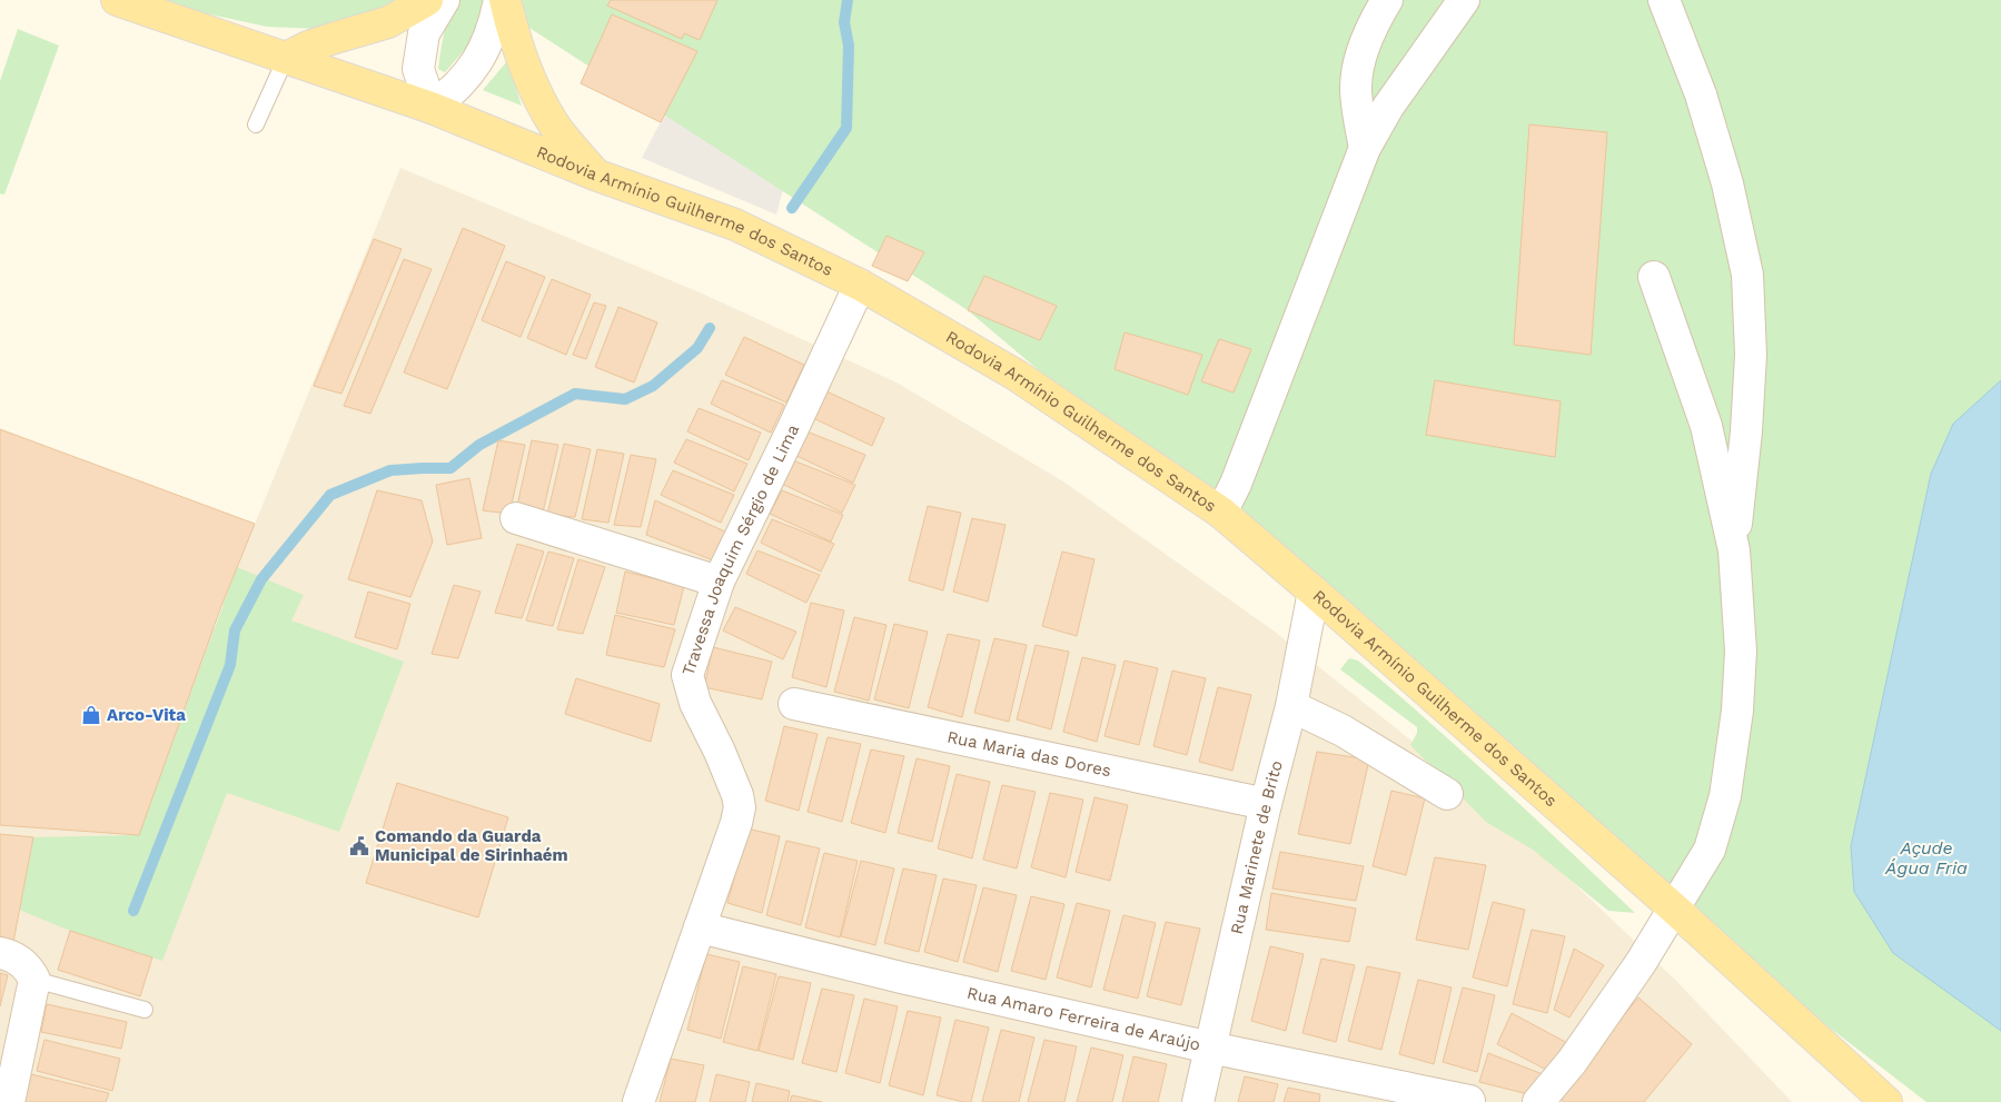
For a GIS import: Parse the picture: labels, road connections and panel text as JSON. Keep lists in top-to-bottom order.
{
  "streets": {
    "main road": ["Rodovia Armínio Guilherme dos Santos"],
    "street": [
      "Travessa Joaquim Sérgio de Lima",
      "Rua Maria das Dores",
      "Rua Marinete de Brito",
      "Rua Amaro Ferreira de Araújo"
    ]
  },
  "crossings": [
    ["Rodovia Armínio Guilherme dos Santos", "Travessa Joaquim Sérgio de Lima"],
    ["Rodovia Armínio Guilherme dos Santos", "Rua Marinete de Brito"],
    ["Travessa Joaquim Sérgio de Lima", "Rua Amaro Ferreira de Araújo"],
    ["Rua Maria das Dores", "Rua Marinete de Brito"],
    ["Rua Marinete de Brito", "Rua Amaro Ferreira de Araújo"]
  ],
  "water": ["Açude Água Fria"],
  "places": {
    "shop": ["Arco-Vita"],
    "public building": ["Comando da Guarda Municipal de Sirinhaém"]
  }
}
